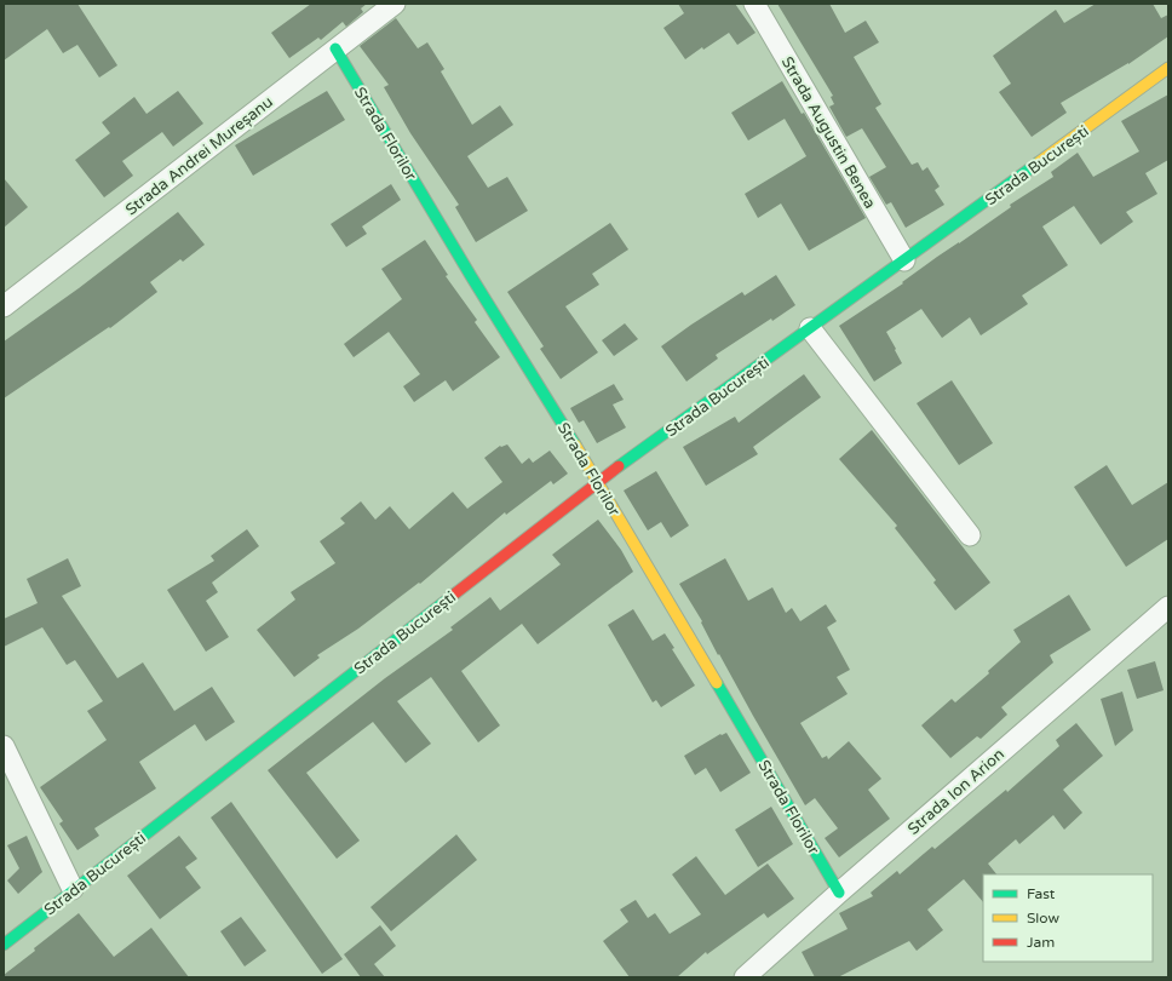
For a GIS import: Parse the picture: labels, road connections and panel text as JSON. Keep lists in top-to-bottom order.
{
  "streets": {
    "main road": ["Strada Florilor", "Strada București"],
    "street": ["Strada Augustin Benea", "Strada Andrei Mureșanu", "Strada Ion Arion"]
  },
  "crossings": [
    ["Strada Augustin Benea", "Strada București"],
    ["Strada Florilor", "Strada Andrei Mureșanu"],
    ["Strada Florilor", "Strada București"],
    ["Strada Florilor", "Strada Ion Arion"]
  ],
  "legend": ["Fast", "Slow", "Jam"]
}
